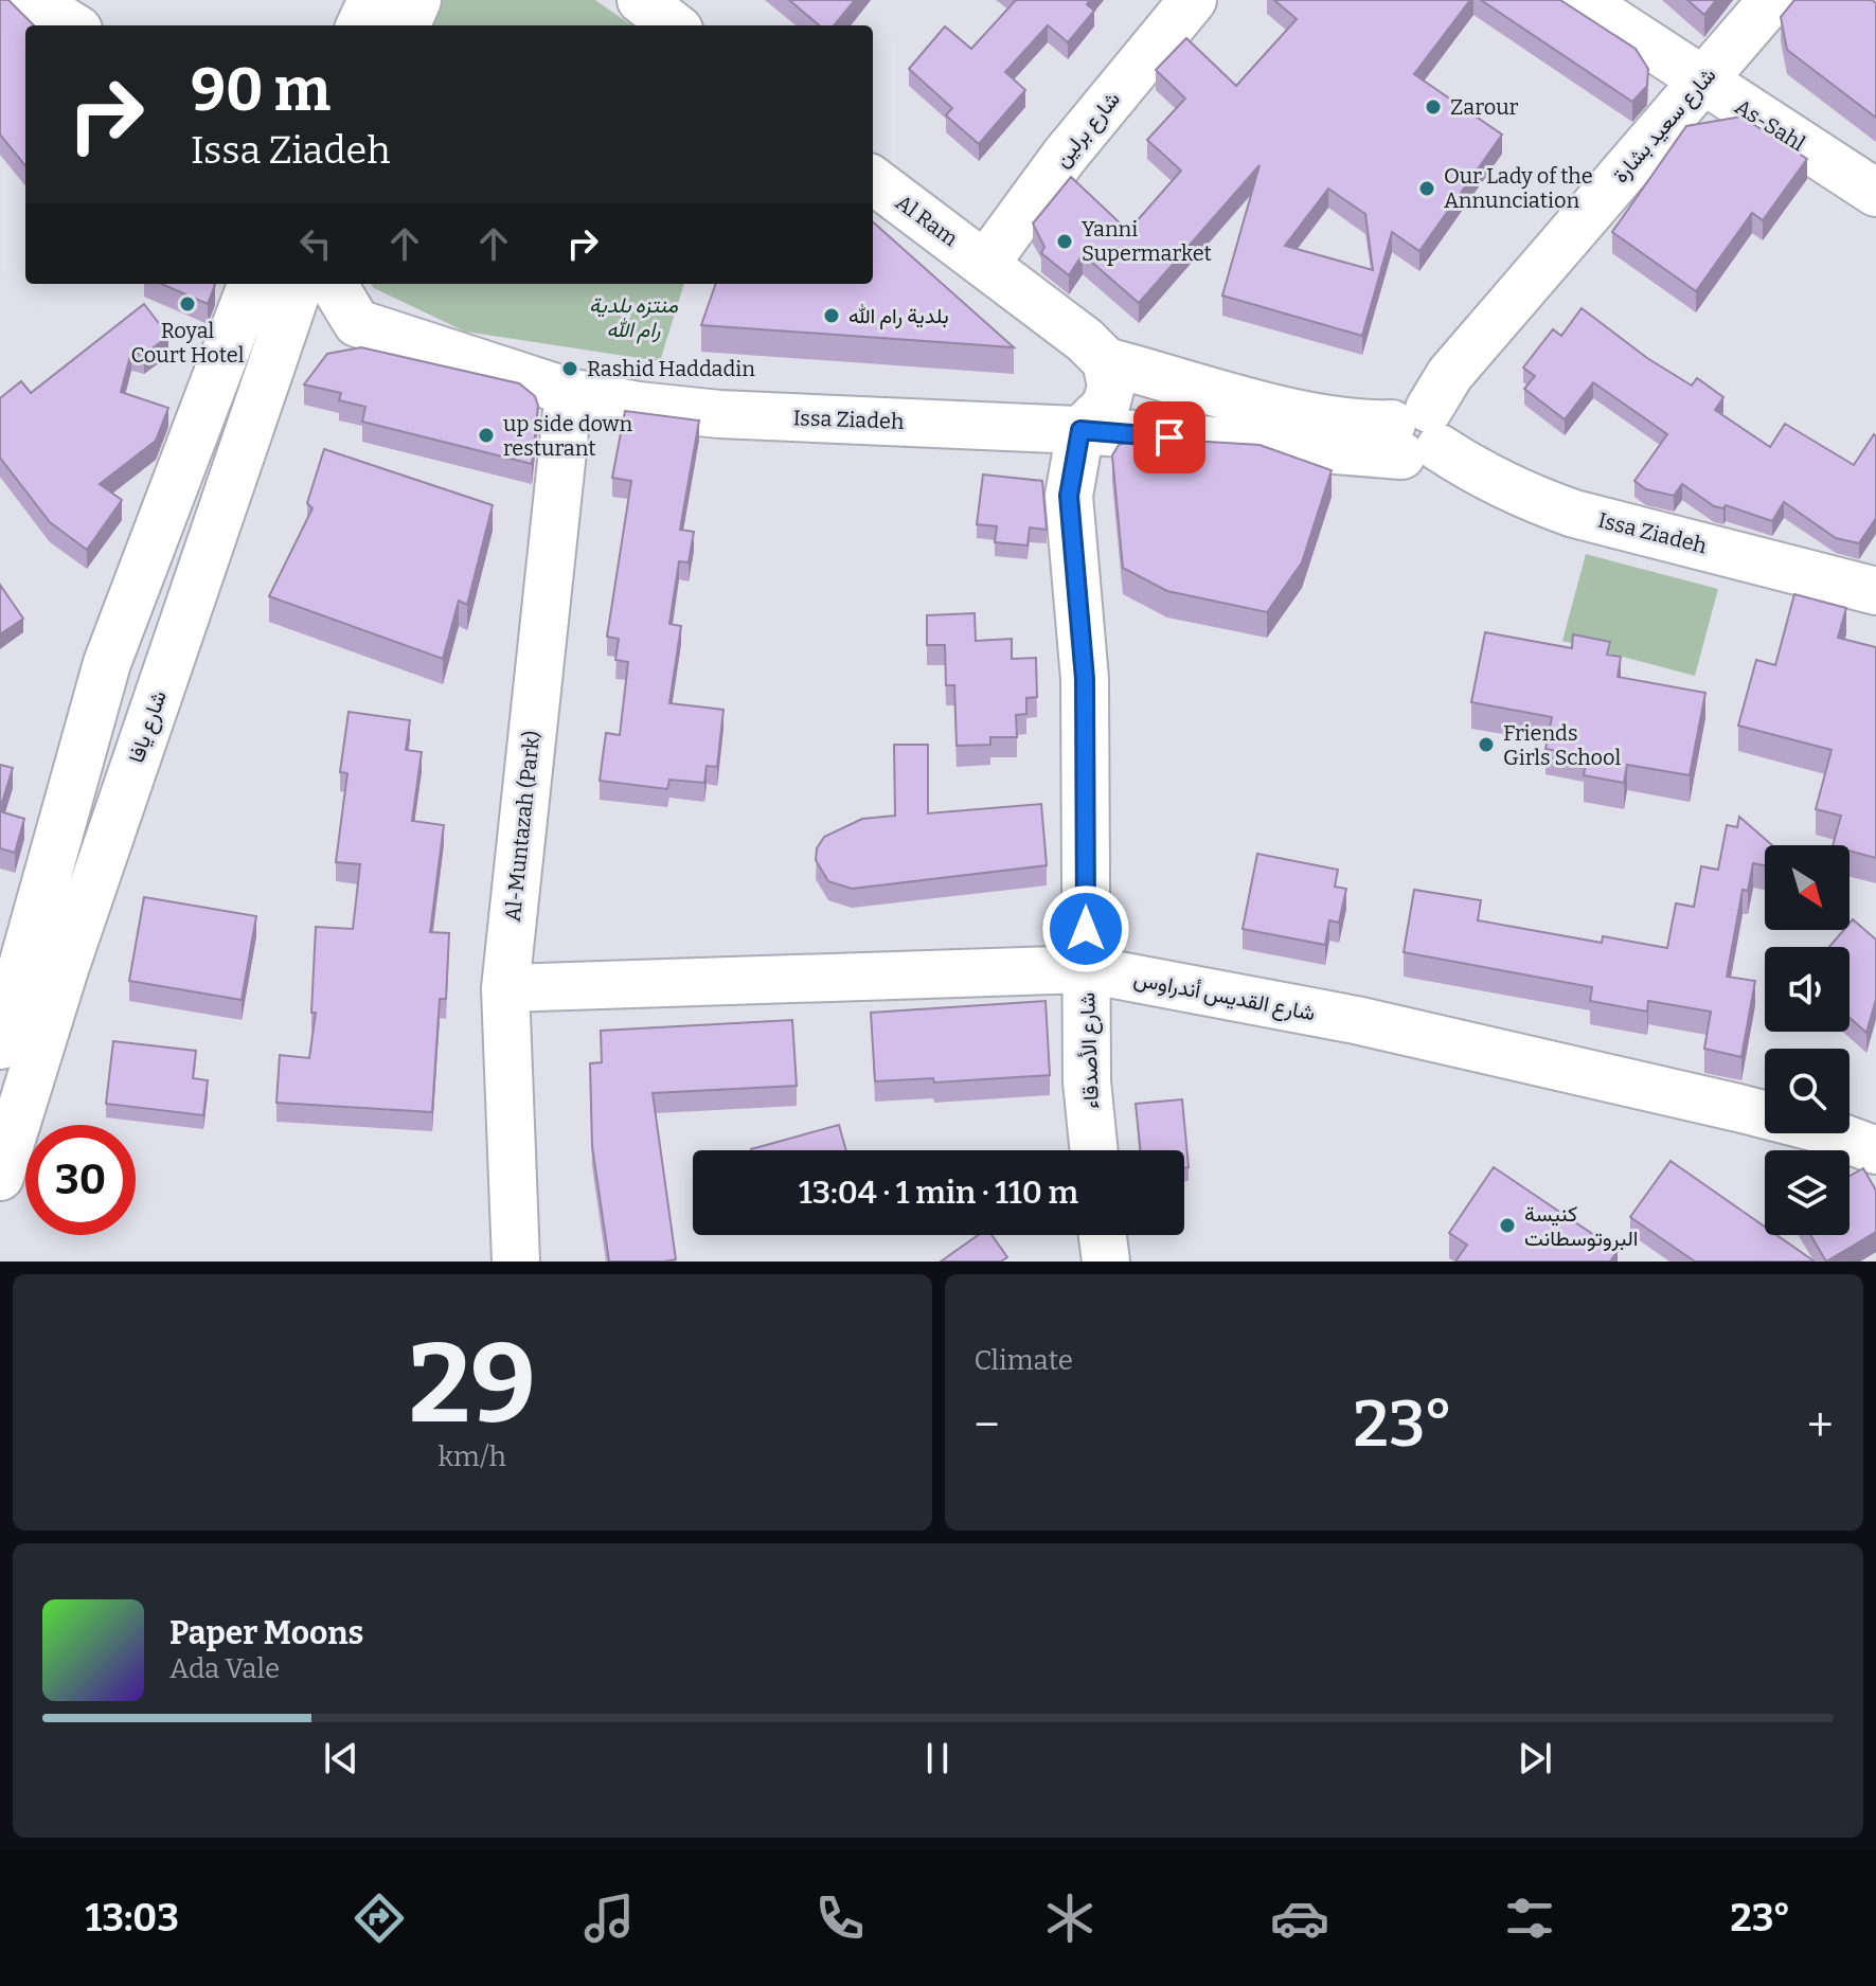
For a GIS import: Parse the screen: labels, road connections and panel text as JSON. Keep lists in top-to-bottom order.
{
  "streets": {
    "street": [
      "شارع سعيد بشارة",
      "As-Sahl",
      "شارع برلين",
      "Al Ram",
      "Issa Ziadeh",
      "شارع يافا",
      "Al-Muntazah (Park)",
      "شارع القديس أندراوس",
      "شارع الأصدقاء"
    ]
  },
  "crossings": [
    ["شارع سعيد بشارة", "As-Sahl"],
    ["شارع سعيد بشارة", "Issa Ziadeh"],
    ["شارع برلين", "Al Ram"],
    ["Issa Ziadeh", "شارع يافا"],
    ["Issa Ziadeh", "Al-Muntazah (Park)"],
    ["Issa Ziadeh", "شارع الأصدقاء"],
    ["Al-Muntazah (Park)", "شارع القديس أندراوس"],
    ["شارع القديس أندراوس", "شارع الأصدقاء"]
  ],
  "parks": ["منتزه بلدية رام الله"],
  "places": [
    "Zarour",
    "Our Lady of the Annunciation",
    "Yanni Supermarket",
    "Royal Court Hotel",
    "بلدية رام الله",
    "Rashid Haddadin",
    "up side down resturant",
    "Friends Girls School",
    "كنيسة البروتوسطانت"
  ],
  "north": "bottom right",
  "page": {
    "turn": ["90 m", "Issa Ziadeh"],
    "limit": "30",
    "trip": "13:04 · 1 min · 110 m",
    "tile": [
      ["29", "km/h"],
      "Climate"
    ],
    "heat": ["−", "23°", "+"],
    "song": ["Paper Moons", "Ada Vale"],
    "tabs": ["13:03", "23°"]
  }
}
